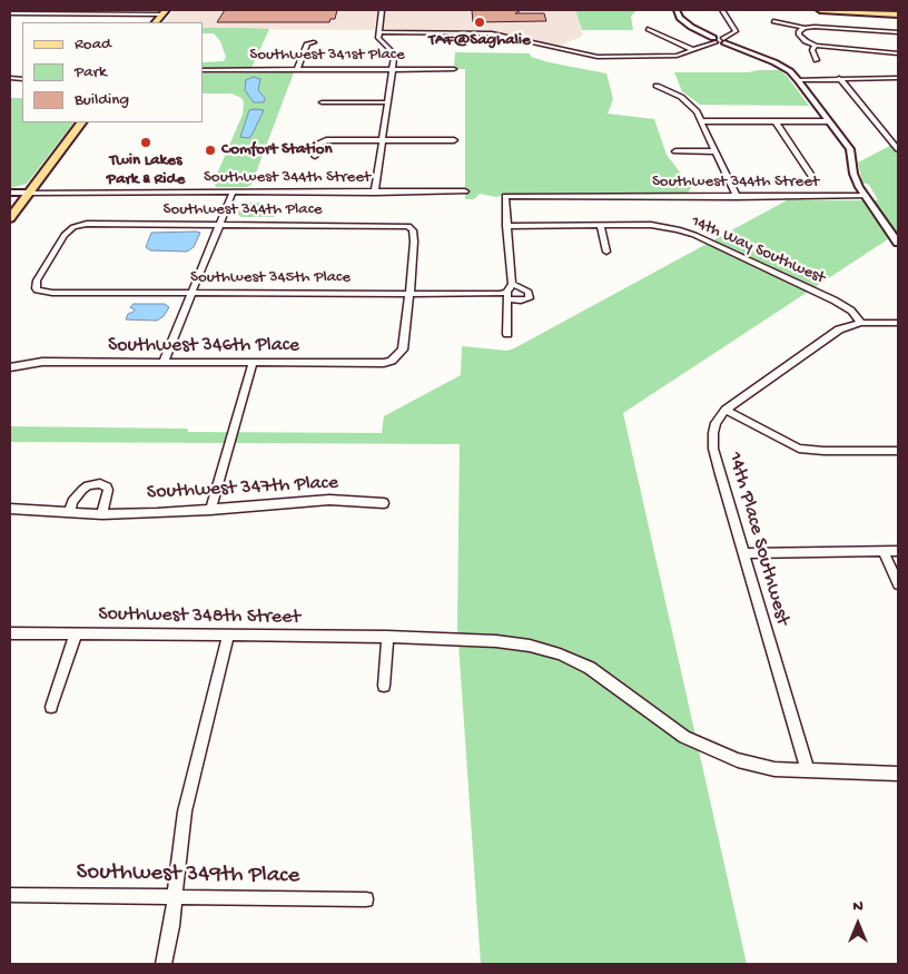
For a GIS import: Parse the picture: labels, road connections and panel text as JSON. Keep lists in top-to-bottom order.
{
  "streets": {
    "street": [
      "Southwest 341st Place",
      "Southwest 344th Street",
      "Southwest 344th Place",
      "14th Way Southwest",
      "Southwest 345th Place",
      "Southwest 346th Place",
      "Southwest 347th Place",
      "14th Place Southwest",
      "Southwest 348th Street",
      "Southwest 349th Place"
    ]
  },
  "crossings": [
    ["Southwest 344th Place", "Southwest 345th Place"],
    ["14th Place Southwest", "Southwest 348th Street"]
  ],
  "places": ["TAF@Saghalie", "Twin Lakes Park & Ride", "Comfort Station"],
  "legend": ["Road", "Park", "Building"],
  "north": "top"
}
